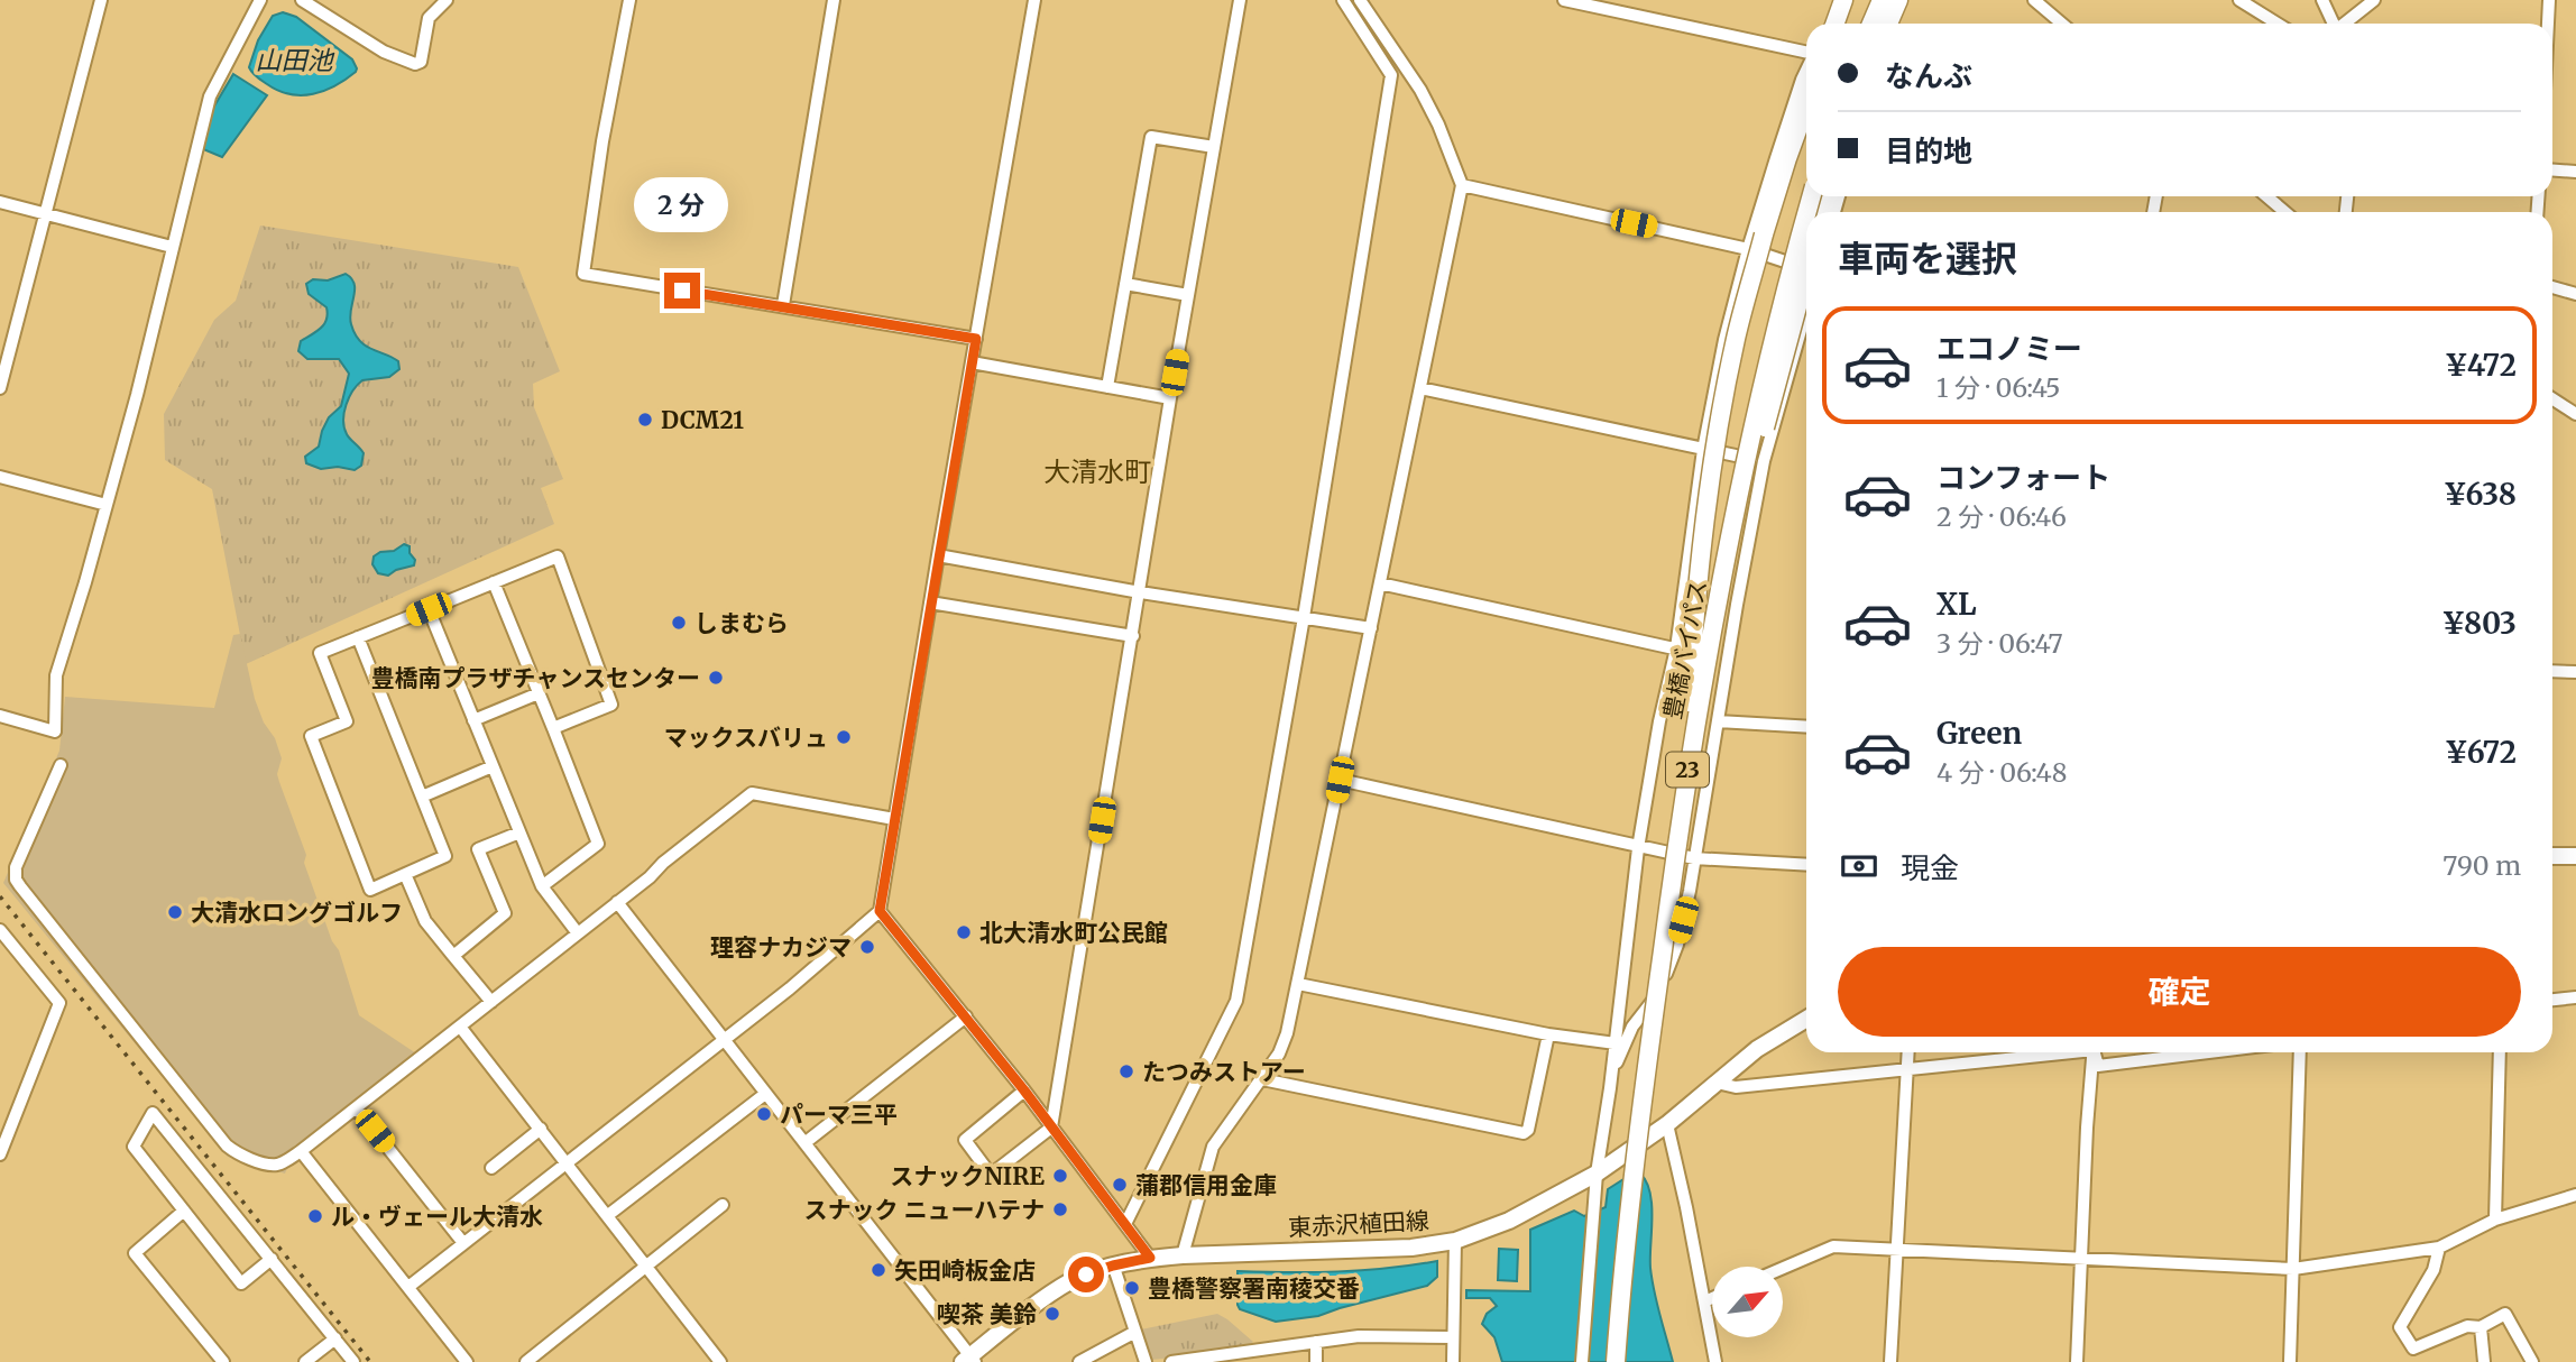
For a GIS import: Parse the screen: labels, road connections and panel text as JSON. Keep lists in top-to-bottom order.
{
  "streets": {
    "highway": ["豊橋バイパス", "23"],
    "main road": ["東赤沢植田線"]
  },
  "crossings": [
    ["豊橋バイパス", "23"]
  ],
  "districts": ["大清水町"],
  "water": ["山田池"],
  "places": [
    "DCM21",
    "しまむら",
    "豊橋南プラザチャンスセンター",
    "マックスバリュ",
    "大清水ロングゴルフ",
    "北大清水町公民館",
    "理容ナカジマ",
    "たつみストアー",
    "パーマ三平",
    "スナックNIRE",
    "蒲郡信用金庫",
    "スナック ニューハテナ",
    "ル・ヴェール大清水",
    "矢田崎板金店",
    "豊橋警察署南稜交番",
    "喫茶 美鈴"
  ],
  "north": "top right",
  "page": {
    "banner": ["なんぶ", "目的地"],
    "bubble": "2 分",
    "heading": "車両を選択",
    "list": [
      {
        "name": "エコノミー",
        "note": "1 分 · 06:45",
        "value": "¥472"
      },
      {
        "name": "コンフォート",
        "note": "2 分 · 06:46",
        "value": "¥638"
      },
      {
        "name": "XL",
        "note": "3 分 · 06:47",
        "value": "¥803"
      },
      {
        "name": "Green",
        "note": "4 分 · 06:48",
        "value": "¥672"
      }
    ],
    "pay": ["現金", "790 m"],
    "buttons": "確定"
  }
}
